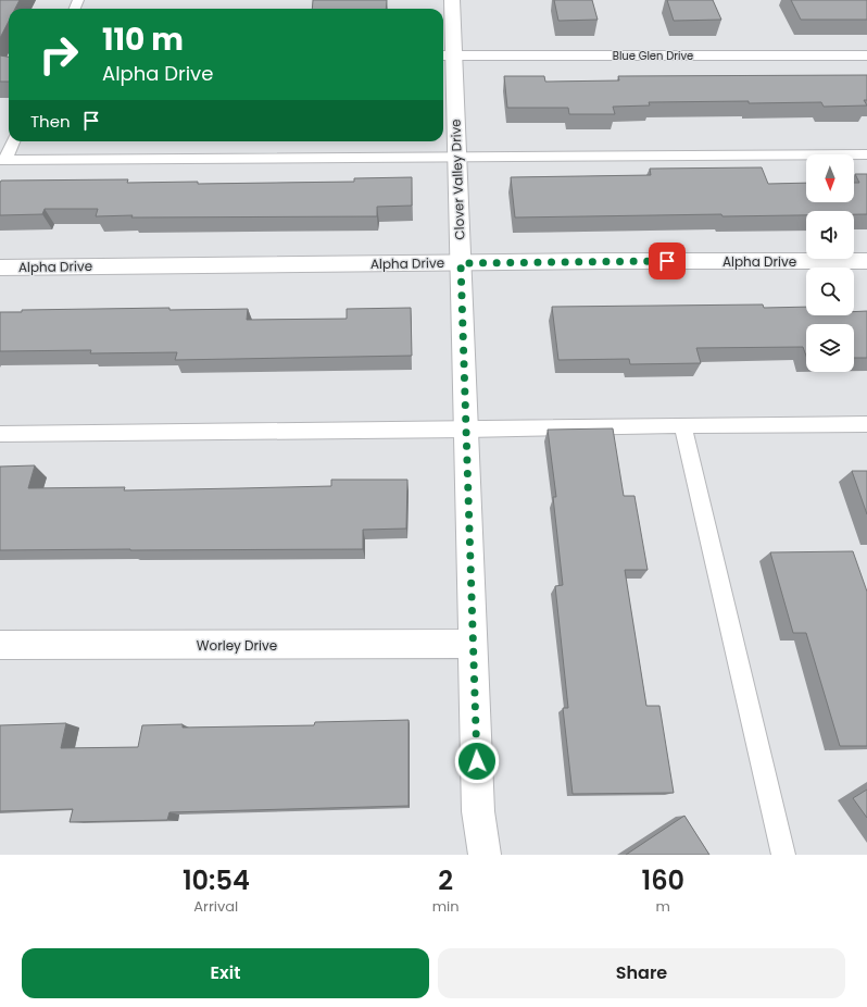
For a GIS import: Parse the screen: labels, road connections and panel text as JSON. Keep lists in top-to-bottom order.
{
  "streets": {
    "street": [
      "Blue Glen Drive",
      "Clover Valley Drive",
      "Alpha Drive",
      "Worley Drive"
    ]
  },
  "crossings": [
    ["Blue Glen Drive", "Clover Valley Drive"],
    ["Clover Valley Drive", "Alpha Drive"],
    ["Clover Valley Drive", "Worley Drive"]
  ],
  "north": "bottom",
  "page": {
    "turn": ["110 m", "Alpha Drive"],
    "then": "Then",
    "eta": [
      "10:54",
      "Arrival",
      "2",
      "min",
      "160",
      "m"
    ],
    "buttons": ["Exit", "Share"]
  }
}
